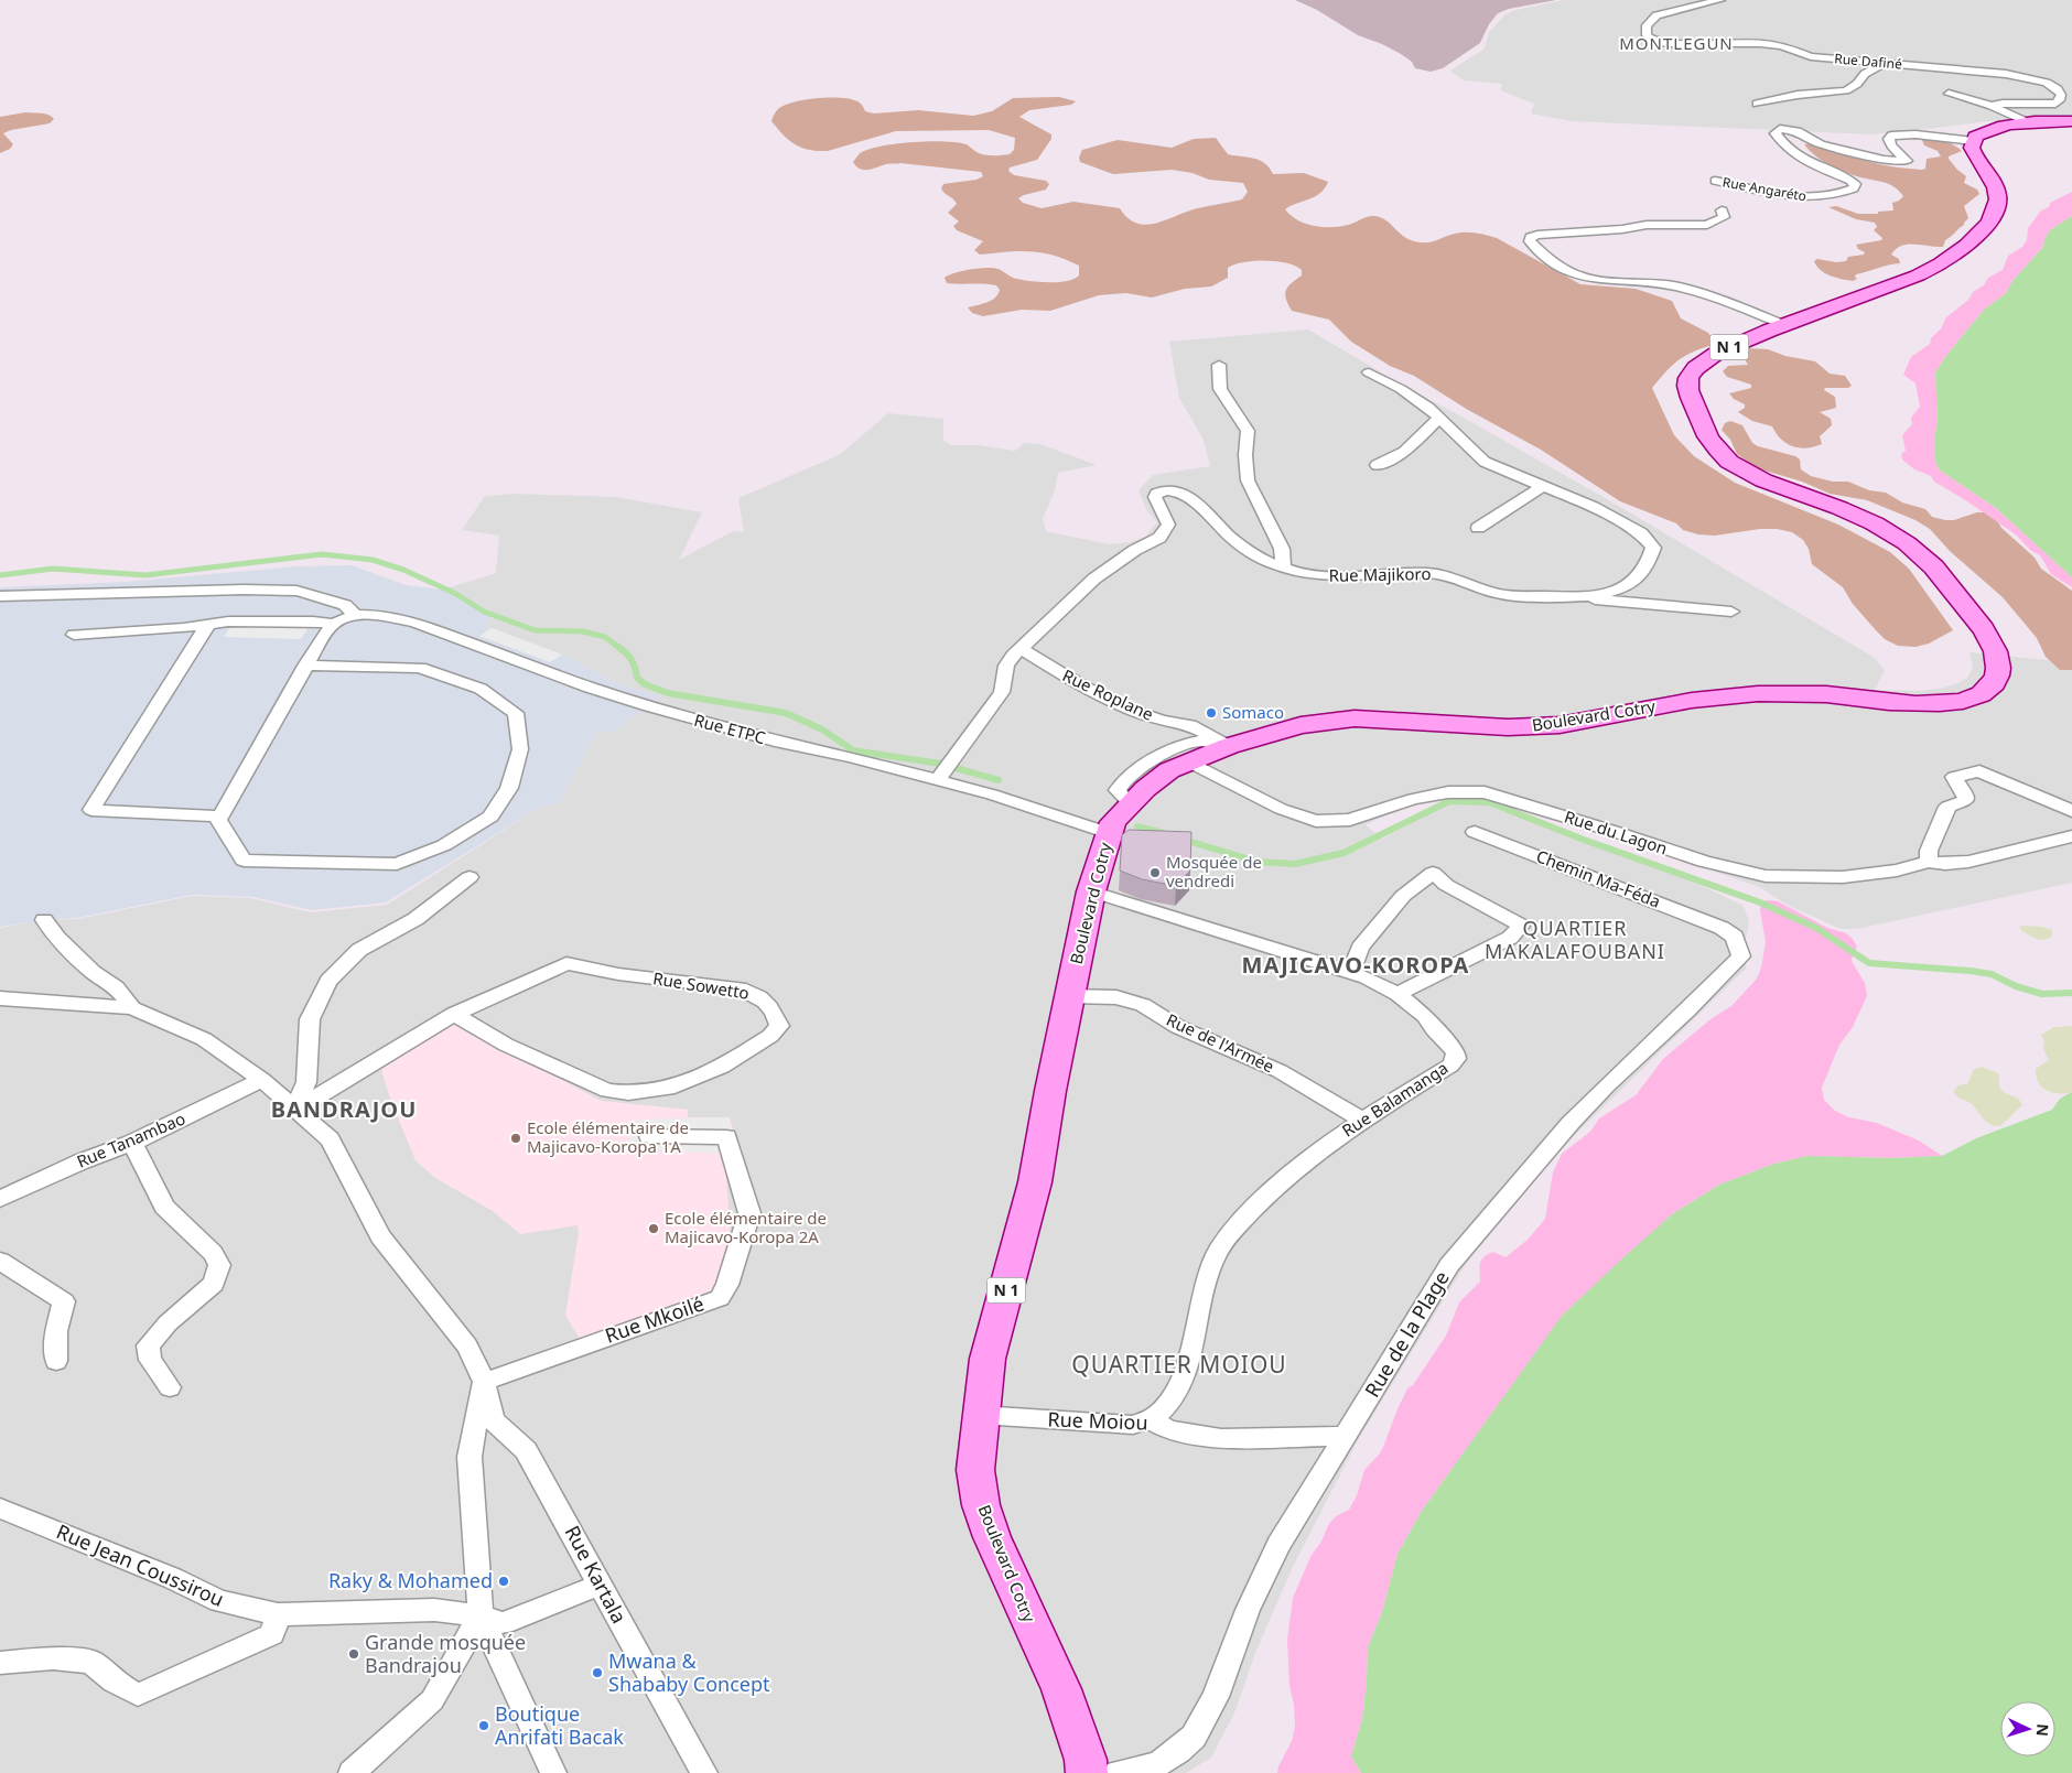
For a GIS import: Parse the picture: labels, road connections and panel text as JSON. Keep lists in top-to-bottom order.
{
  "streets": {
    "main road": ["N 1", "Boulevard Cotry"],
    "street": [
      "Rue Dafiné",
      "Rue Angaréto",
      "Rue Majikoro",
      "Rue Roplane",
      "Rue ETPC",
      "Rue du Lagon",
      "Chemin Ma-Féda",
      "Rue Sowetto",
      "Rue de l'Armée",
      "Rue Balamanga",
      "Rue Tanambao",
      "Rue Mkoilé",
      "Rue de la Plage",
      "Rue Moiou",
      "Rue Jean Coussirou",
      "Rue Kartala"
    ]
  },
  "crossings": [
    ["Rue Angaréto", "N 1"],
    ["N 1", "Boulevard Cotry"],
    ["Rue Majikoro", "Rue Roplane"],
    ["Rue Majikoro", "Rue ETPC"],
    ["Rue Roplane", "Boulevard Cotry"],
    ["Boulevard Cotry", "Rue ETPC"],
    ["Boulevard Cotry", "Rue du Lagon"],
    ["Boulevard Cotry", "Rue de l'Armée"],
    ["Boulevard Cotry", "Rue Balamanga"],
    ["Boulevard Cotry", "Rue Moiou"],
    ["Chemin Ma-Féda", "Rue de la Plage"],
    ["Rue Sowetto", "Rue Kartala"],
    ["Rue de l'Armée", "Rue Balamanga"],
    ["Rue Balamanga", "Rue Moiou"],
    ["Rue Tanambao", "Rue Kartala"],
    ["Rue Mkoilé", "Rue Kartala"],
    ["Rue de la Plage", "Rue Moiou"]
  ],
  "districts": [
    "MONTLEGUN",
    "QUARTIER MAKALAFOUBANI",
    "MAJICAVO-KOROPA",
    "BANDRAJOU",
    "QUARTIER MOIOU"
  ],
  "places": [
    "Somaco",
    "Mosquée de vendredi",
    "Ecole élémentaire de Majicavo-Koropa 1A",
    "Ecole élémentaire de Majicavo-Koropa 2A",
    "Raky & Mohamed",
    "Grande mosquée Bandrajou",
    "Mwana & Shababy Concept",
    "Boutique Anrifati Bacak"
  ],
  "north": "right"
}
